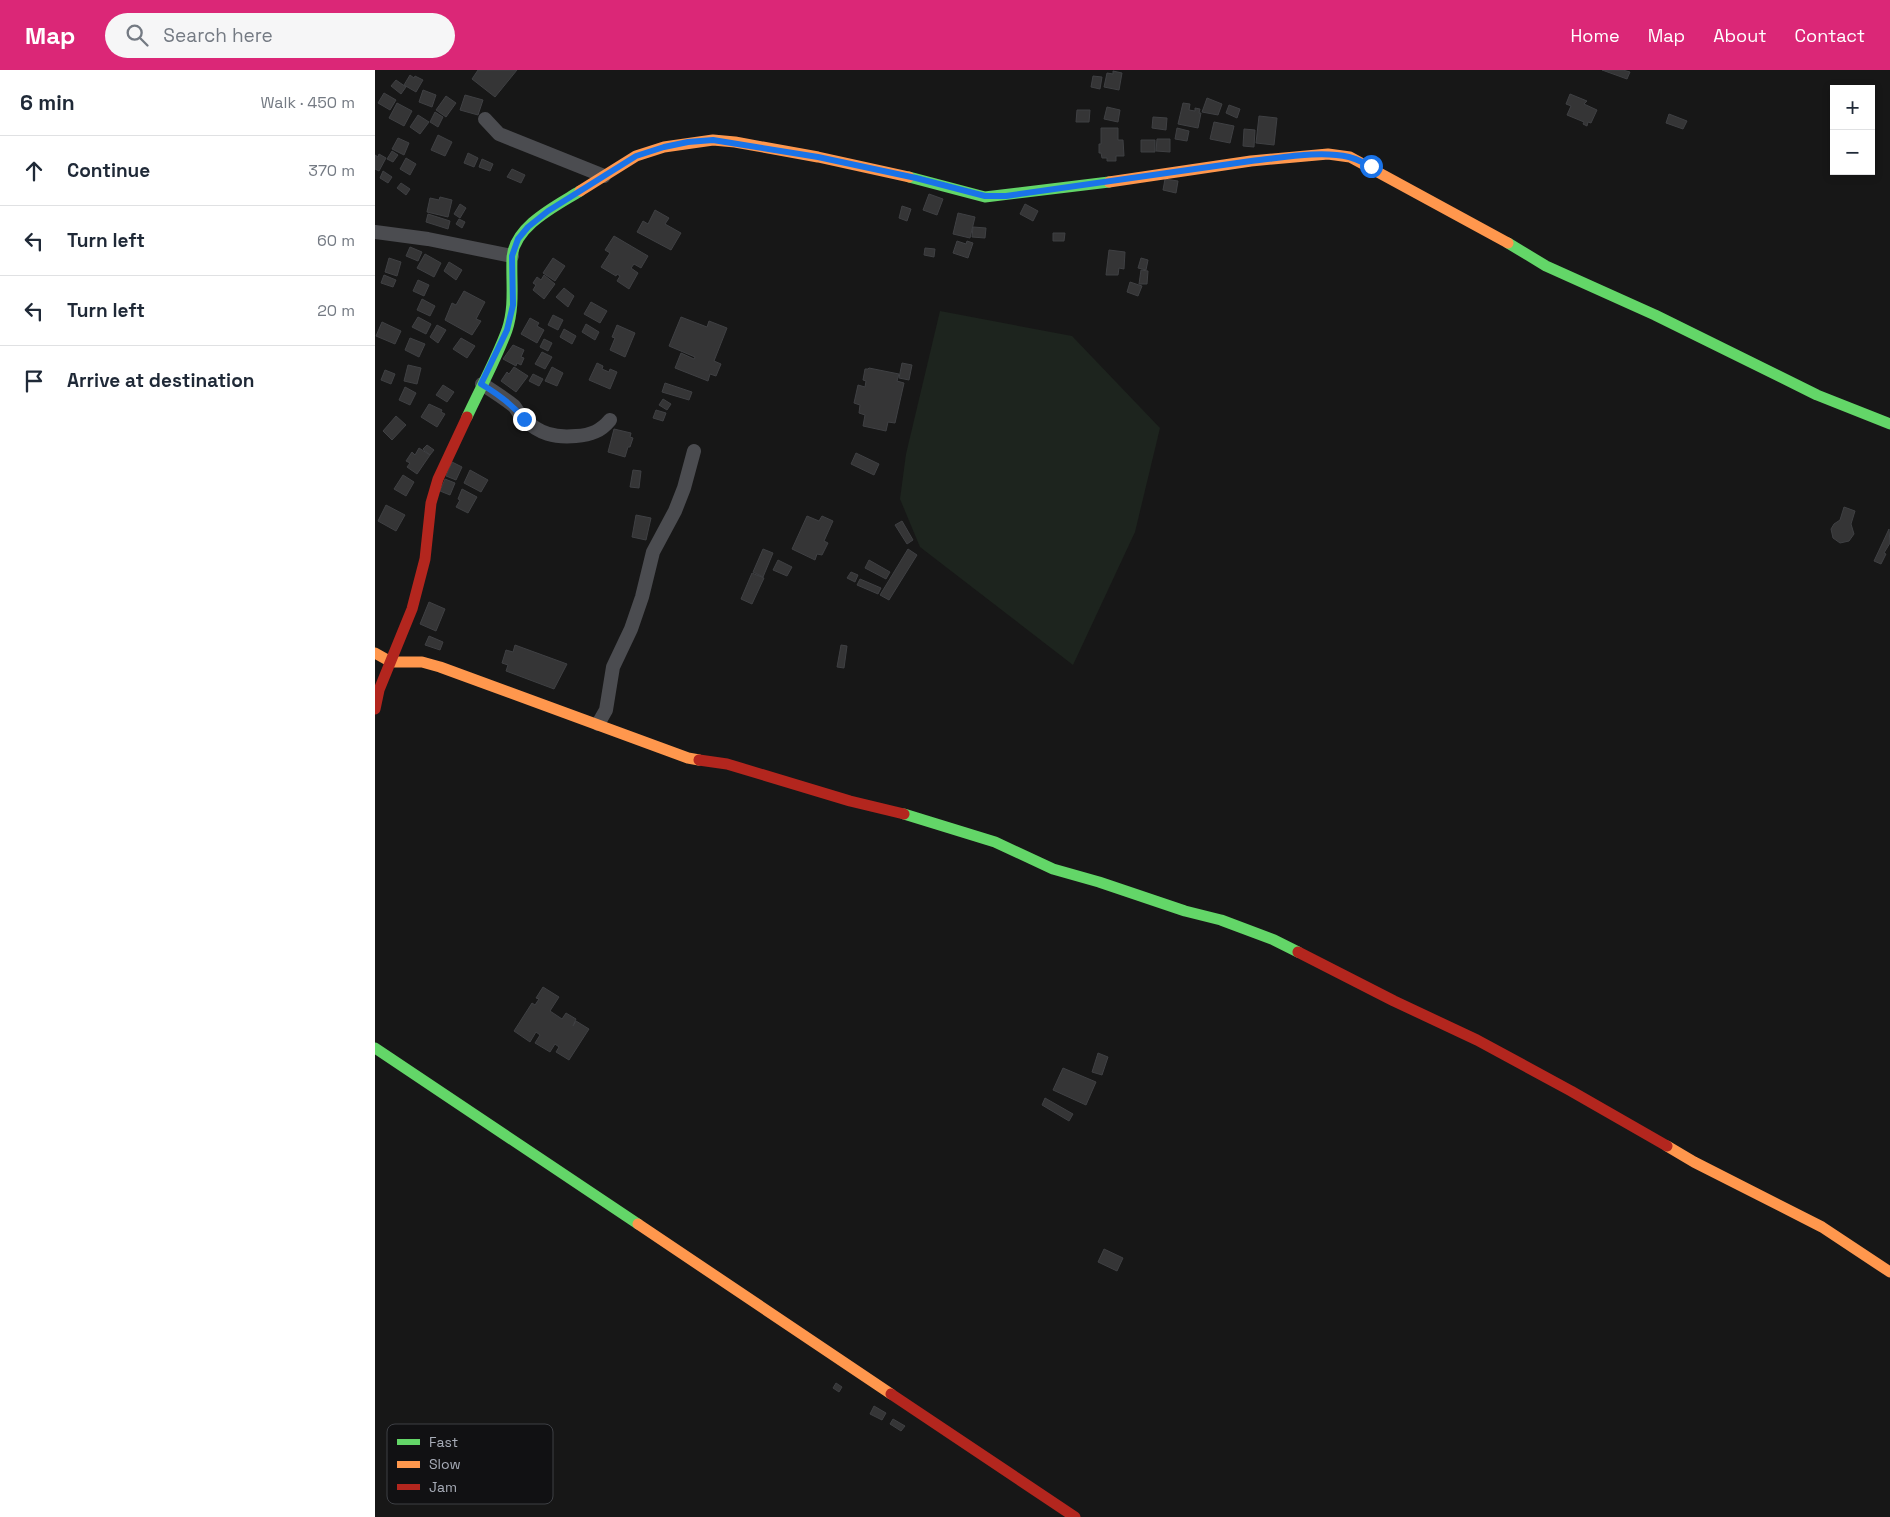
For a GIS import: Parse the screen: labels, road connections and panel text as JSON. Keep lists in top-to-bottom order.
{
  "legend": ["Fast", "Slow", "Jam"],
  "page": {
    "header": "Map",
    "search": "Search here",
    "nav": [
      "Home",
      "Map",
      "About",
      "Contact"
    ],
    "heading": ["6 min", "Walk · 450 m"],
    "map_buttons": ["+", "−"],
    "list": [
      ["Continue", "370 m"],
      ["Turn left", "60 m"],
      ["Turn left", "20 m"],
      "Arrive at destination"
    ]
  }
}
